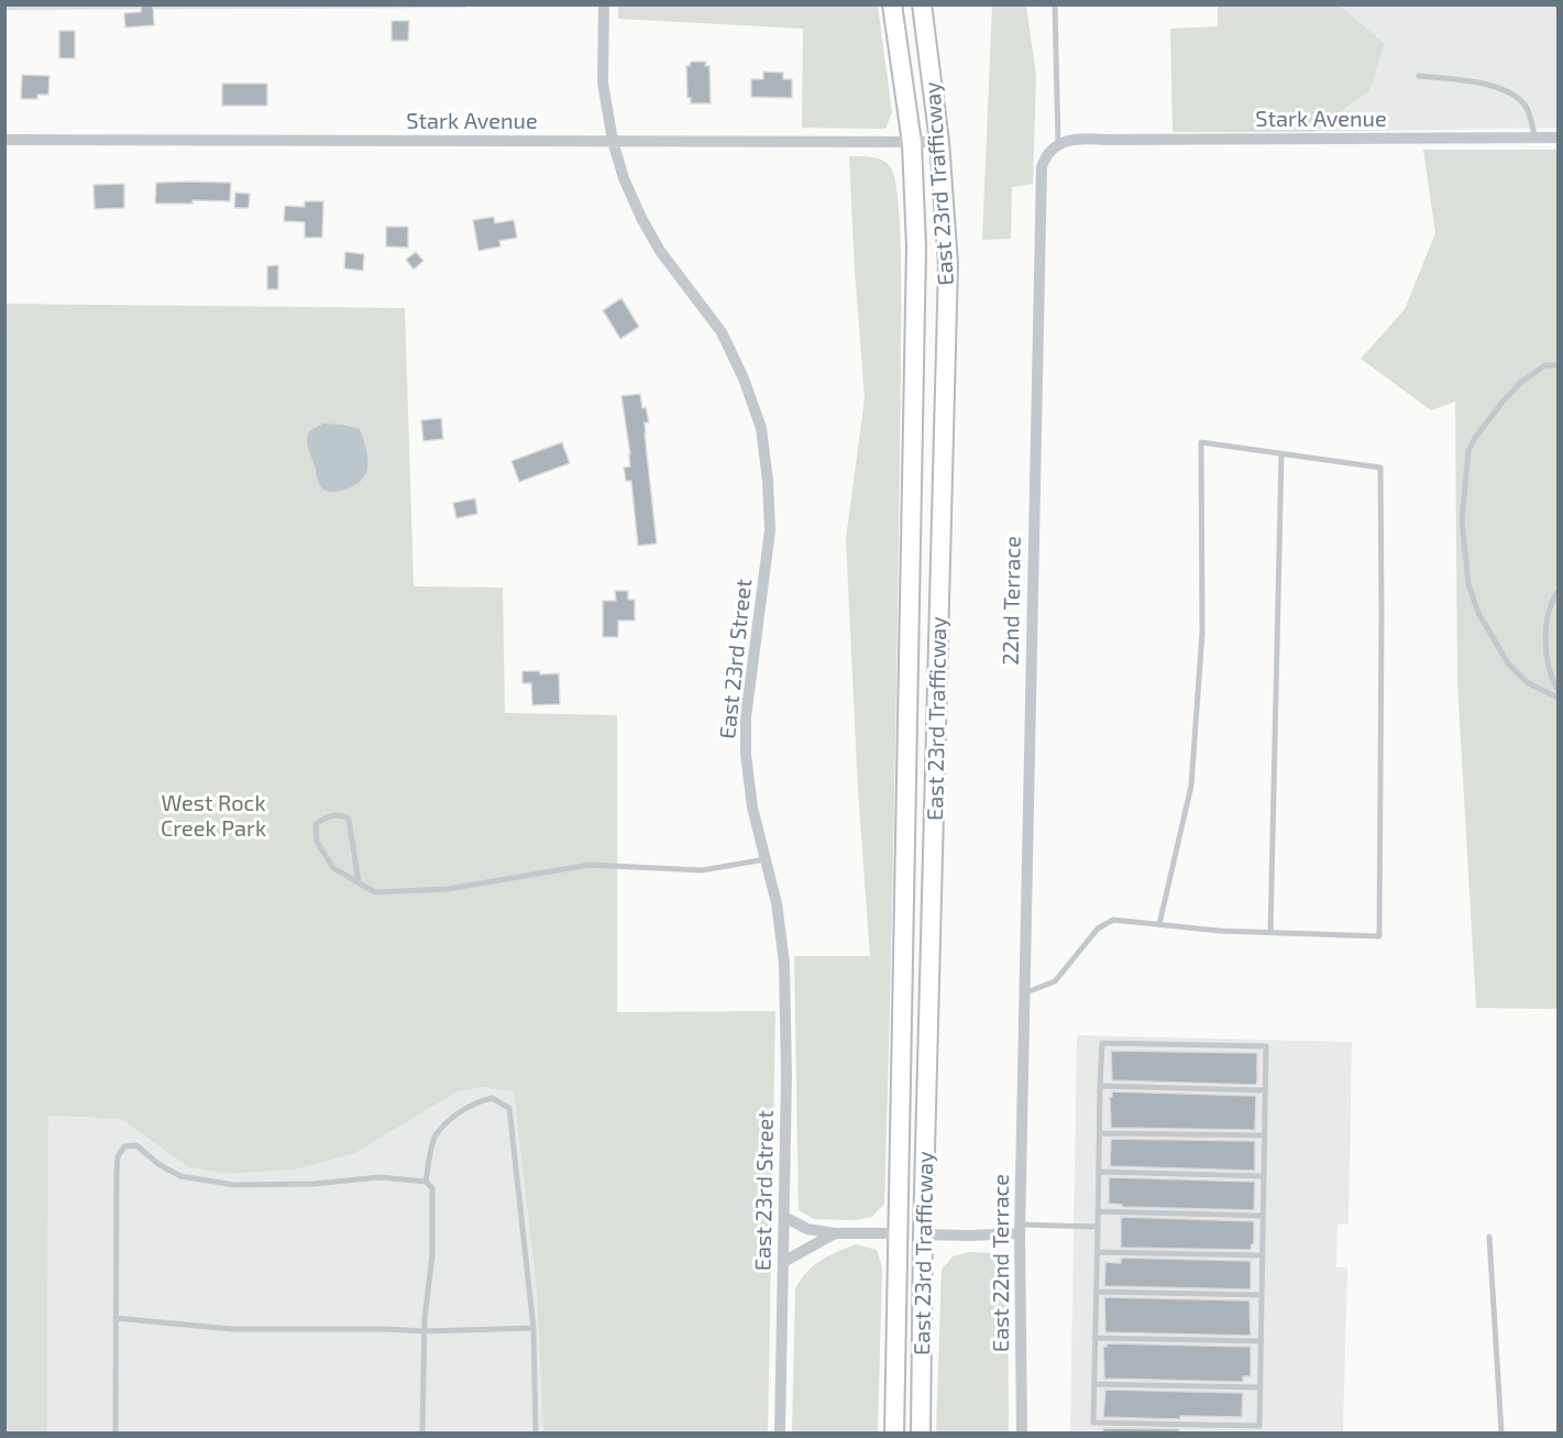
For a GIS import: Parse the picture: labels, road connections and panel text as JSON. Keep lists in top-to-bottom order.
{
  "streets": {
    "main road": ["East 23rd Trafficway"],
    "street": [
      "Stark Avenue",
      "22nd Terrace",
      "East 23rd Street",
      "East 22nd Terrace"
    ]
  },
  "crossings": [
    ["Stark Avenue", "East 23rd Trafficway"],
    ["Stark Avenue", "22nd Terrace"],
    ["Stark Avenue", "East 23rd Street"],
    ["22nd Terrace", "East 22nd Terrace"]
  ],
  "parks": ["West Rock Creek Park"]
}
